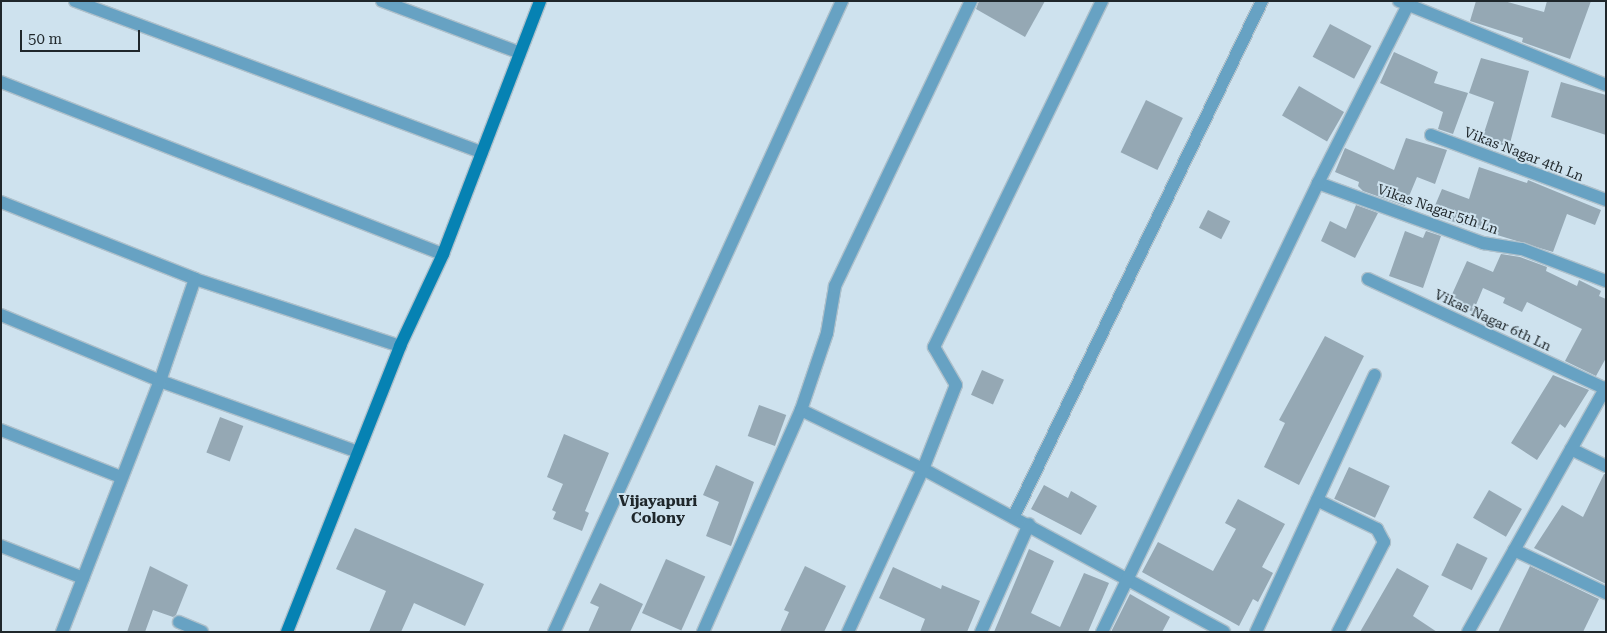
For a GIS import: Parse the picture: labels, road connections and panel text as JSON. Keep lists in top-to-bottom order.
{
  "streets": {
    "street": ["Vikas Nagar 4th Ln", "Vikas Nagar 5th Ln", "Vikas Nagar 6th Ln"]
  },
  "districts": ["Vijayapuri Colony"],
  "scale_bar": "50 m"
}
